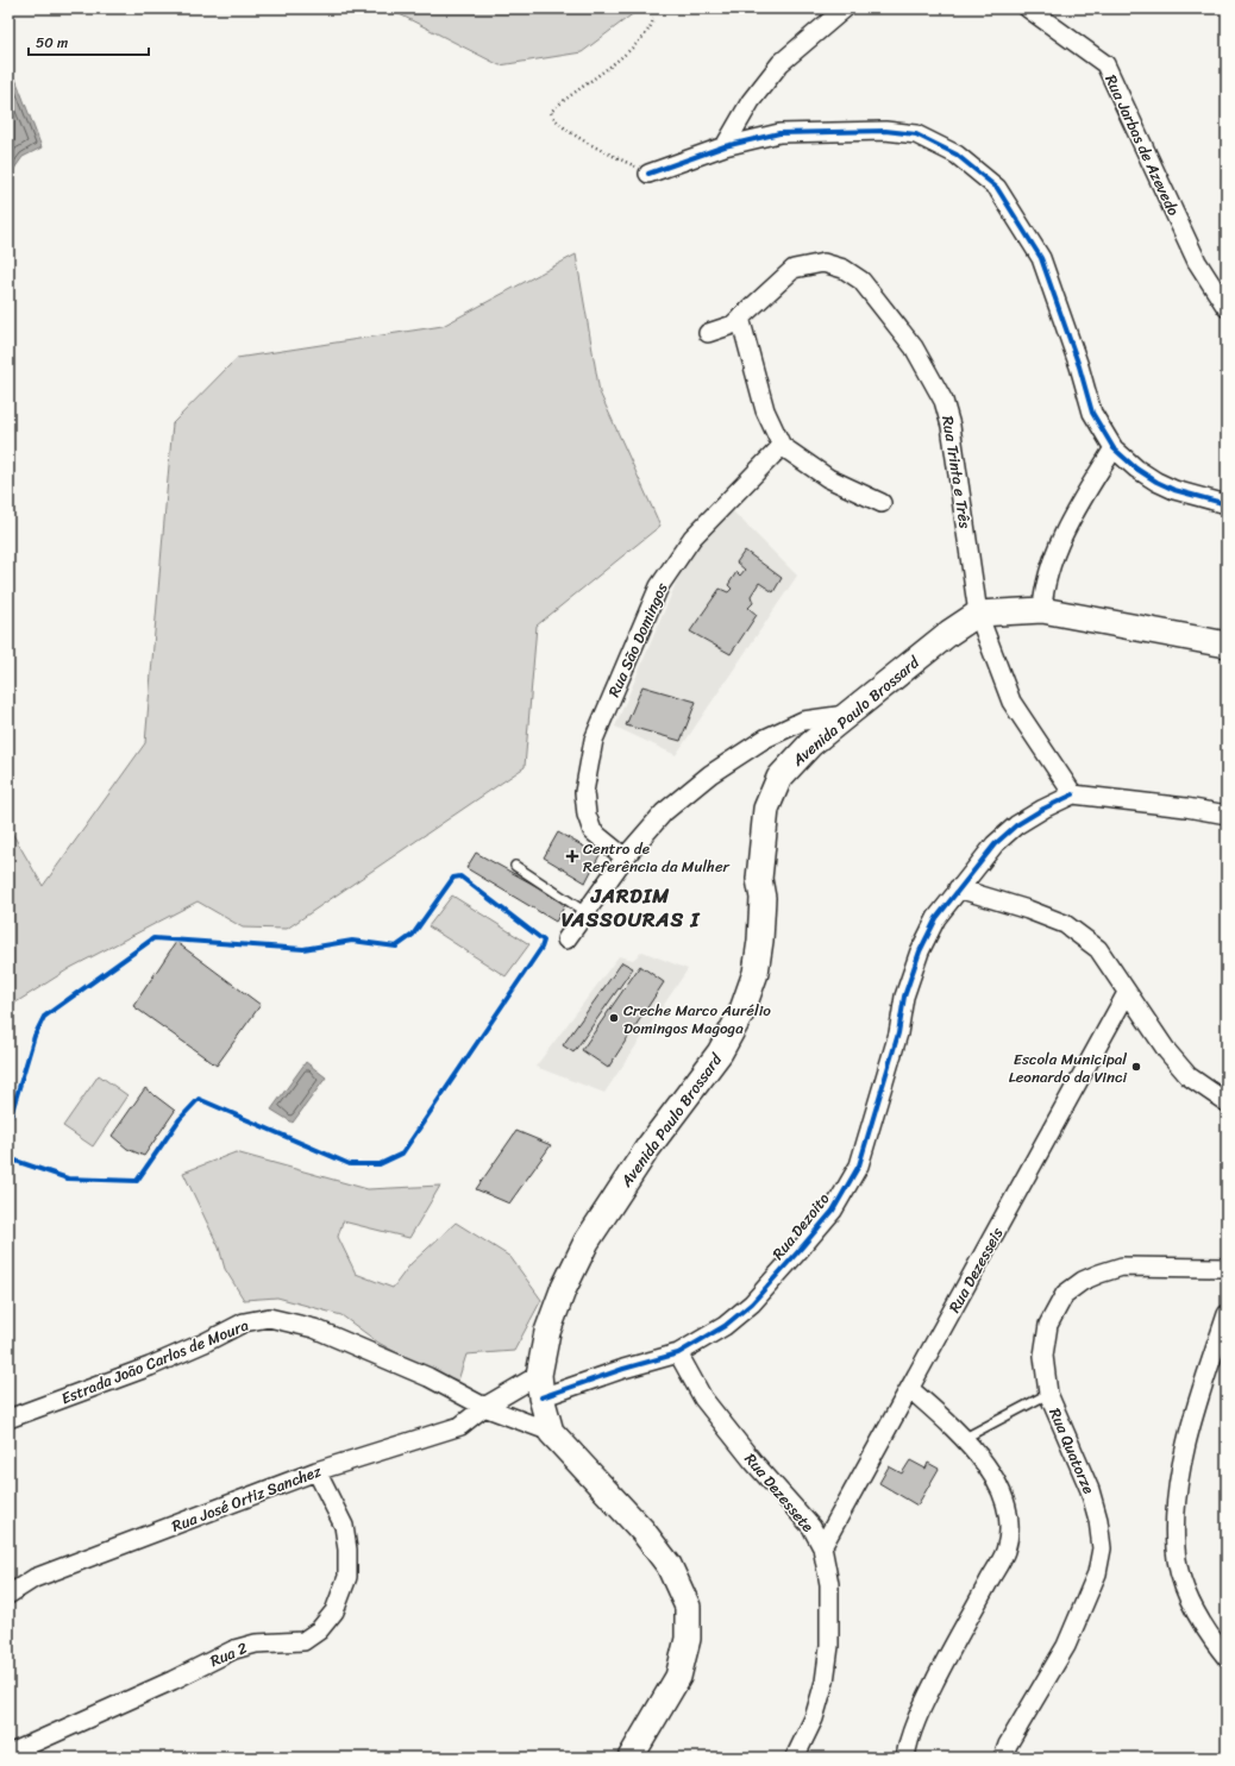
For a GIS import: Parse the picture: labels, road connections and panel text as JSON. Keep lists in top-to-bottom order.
{
  "streets": {
    "main road": ["Avenida Paulo Brossard"],
    "street": [
      "Rua Jarbas de Azevedo",
      "Rua Trinta e Três",
      "Rua São Domingos",
      "Rua Dezoito",
      "Rua Dezesseis",
      "Estrada João Carlos de Moura",
      "Rua Quatorze",
      "Rua Dezessete",
      "Rua José Ortiz Sanchez",
      "Rua 2"
    ]
  },
  "crossings": [
    ["Rua Trinta e Três", "Avenida Paulo Brossard"],
    ["Rua Trinta e Três", "Rua Dezoito"],
    ["Avenida Paulo Brossard", "Rua Dezoito"],
    ["Avenida Paulo Brossard", "Estrada João Carlos de Moura"],
    ["Avenida Paulo Brossard", "Rua José Ortiz Sanchez"],
    ["Rua Dezoito", "Rua Dezessete"],
    ["Rua Dezoito", "Rua José Ortiz Sanchez"],
    ["Rua Dezesseis", "Rua Dezessete"],
    ["Estrada João Carlos de Moura", "Rua José Ortiz Sanchez"],
    ["Rua José Ortiz Sanchez", "Rua 2"]
  ],
  "districts": ["JARDIM VASSOURAS I"],
  "places": {
    "health": ["Centro de Referência da Mulher"],
    "other": ["Creche Marco Aurélio Domingos Magoga", "Escola Municipal Leonardo da Vinci"]
  },
  "scale_bar": "50 m"
}
